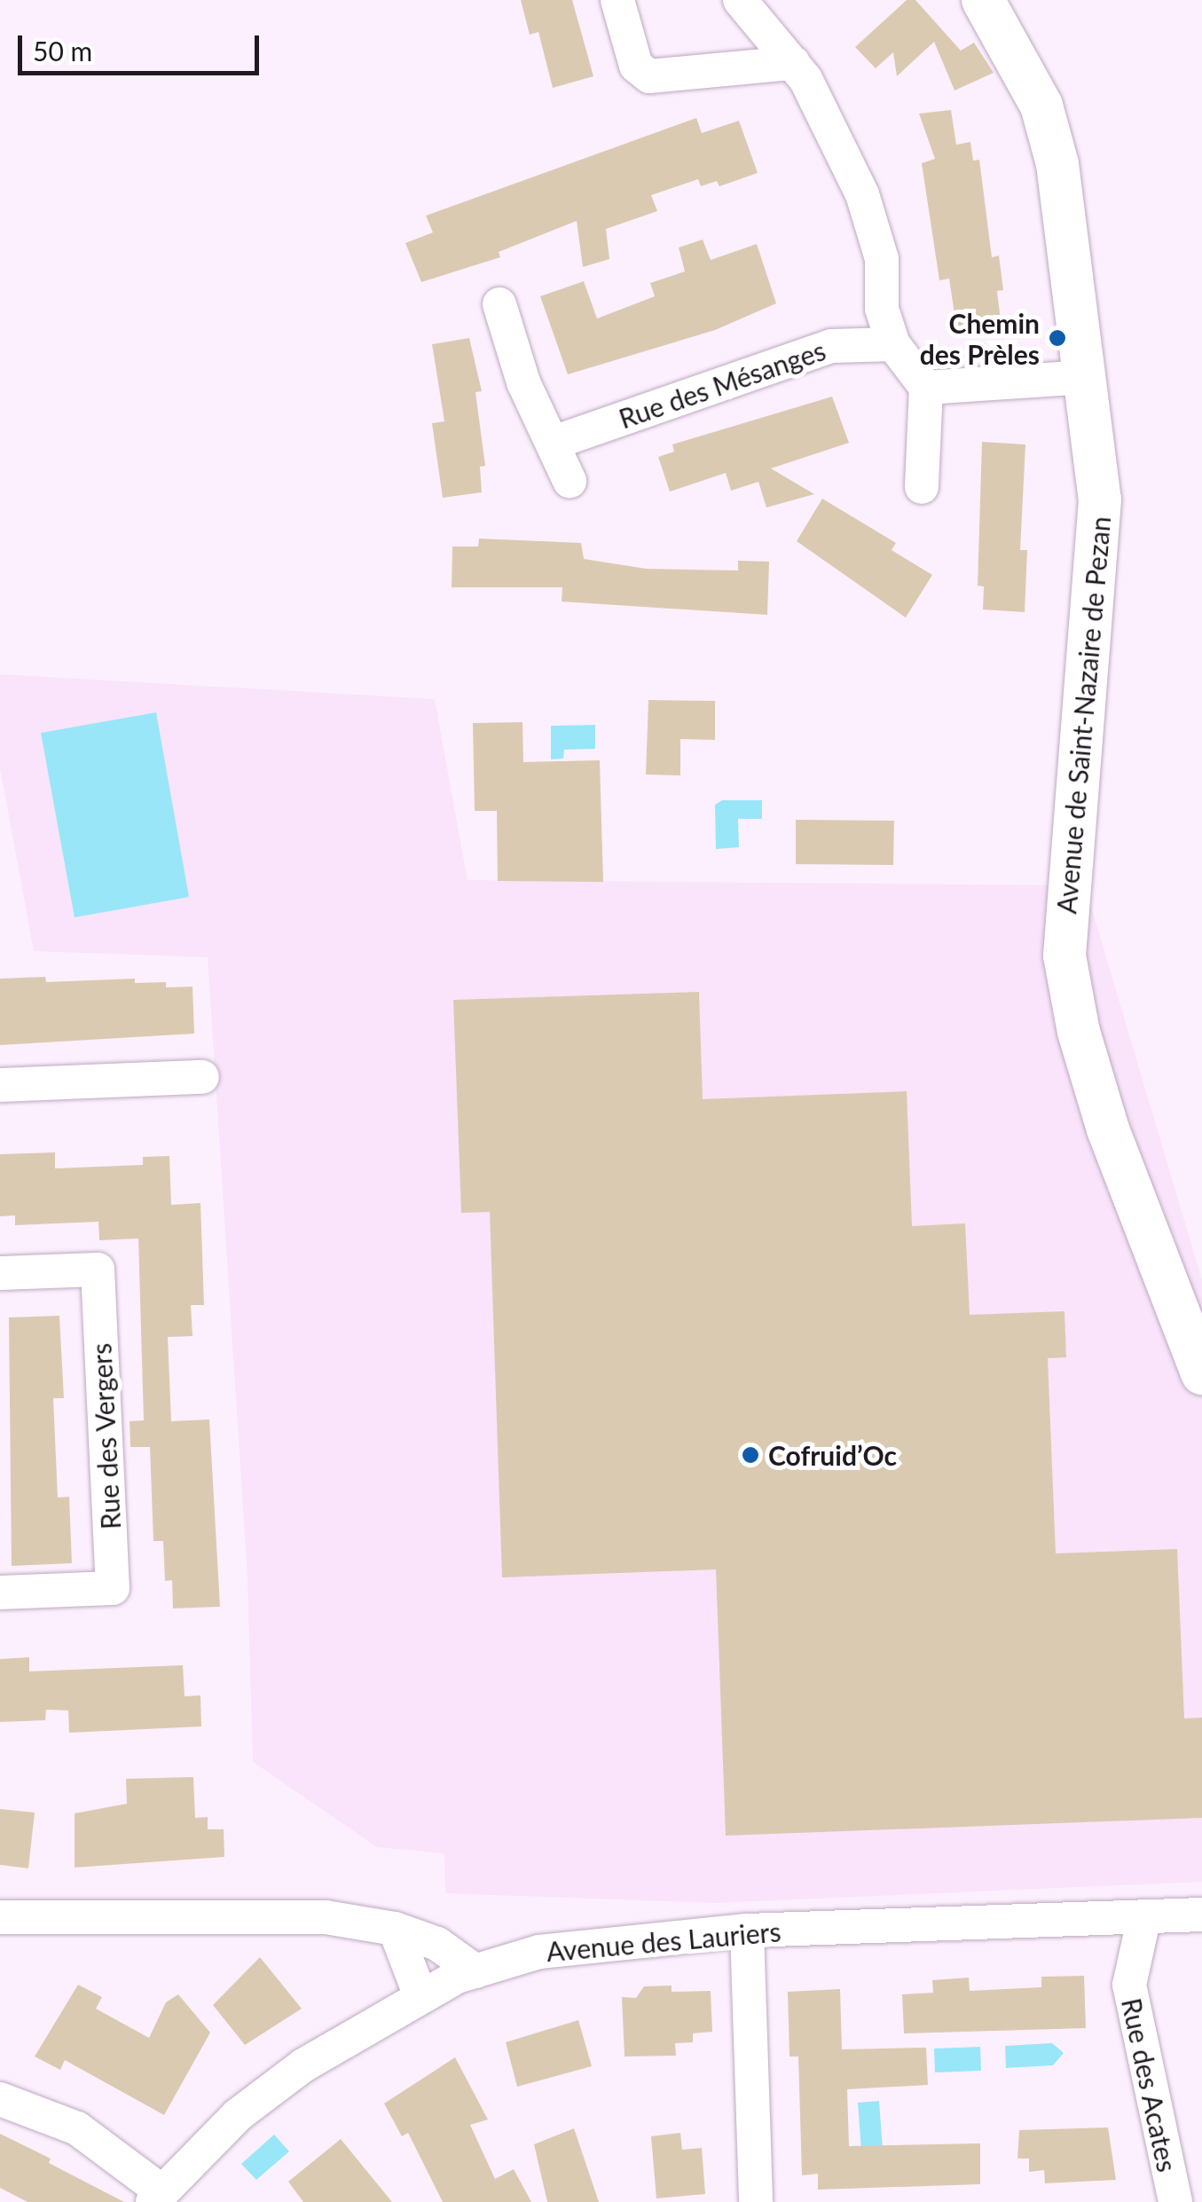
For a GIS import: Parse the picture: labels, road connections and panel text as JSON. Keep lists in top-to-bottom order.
{
  "streets": {
    "street": [
      "Rue des Mésanges",
      "Avenue de Saint-Nazaire de Pezan",
      "Rue des Vergers",
      "Avenue des Lauriers",
      "Rue des Acates"
    ]
  },
  "crossings": [
    ["Avenue des Lauriers", "Rue des Acates"]
  ],
  "places": ["Chemin des Prèles", "Cofruid’Oc"],
  "scale_bar": "50 m"
}
